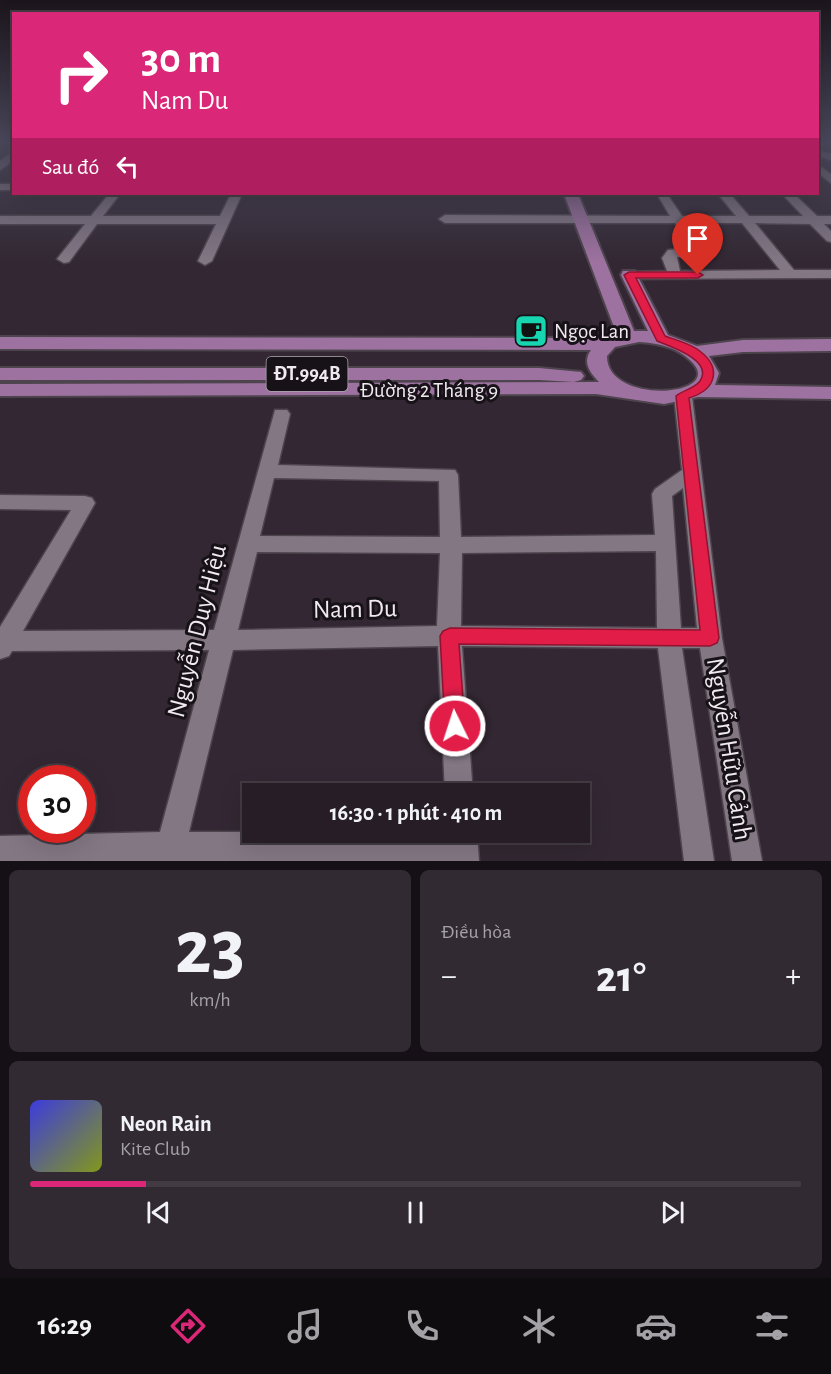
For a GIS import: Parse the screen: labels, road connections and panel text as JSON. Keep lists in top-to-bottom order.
{
  "streets": {
    "main road": ["ĐT.994B", "Đường 2 Tháng 9"],
    "street": ["Nam Du", "Nguyễn Duy Hiệu", "Nguyễn Hữu Cảnh"]
  },
  "crossings": [
    ["ĐT.994B", "Đường 2 Tháng 9"],
    ["Nam Du", "Nguyễn Duy Hiệu"],
    ["Nam Du", "Nguyễn Hữu Cảnh"]
  ],
  "places": {
    "cafe": ["Ngọc Lan"]
  },
  "page": {
    "turn": ["30 m", "Nam Du"],
    "then": "Sau đó",
    "limit": "30",
    "trip": "16:30 · 1 phút · 410 m",
    "tile": [
      ["23", "km/h"],
      "Điều hòa"
    ],
    "heat": ["−", "21°", "+"],
    "song": ["Neon Rain", "Kite Club"],
    "tabs": "16:29"
  }
}
